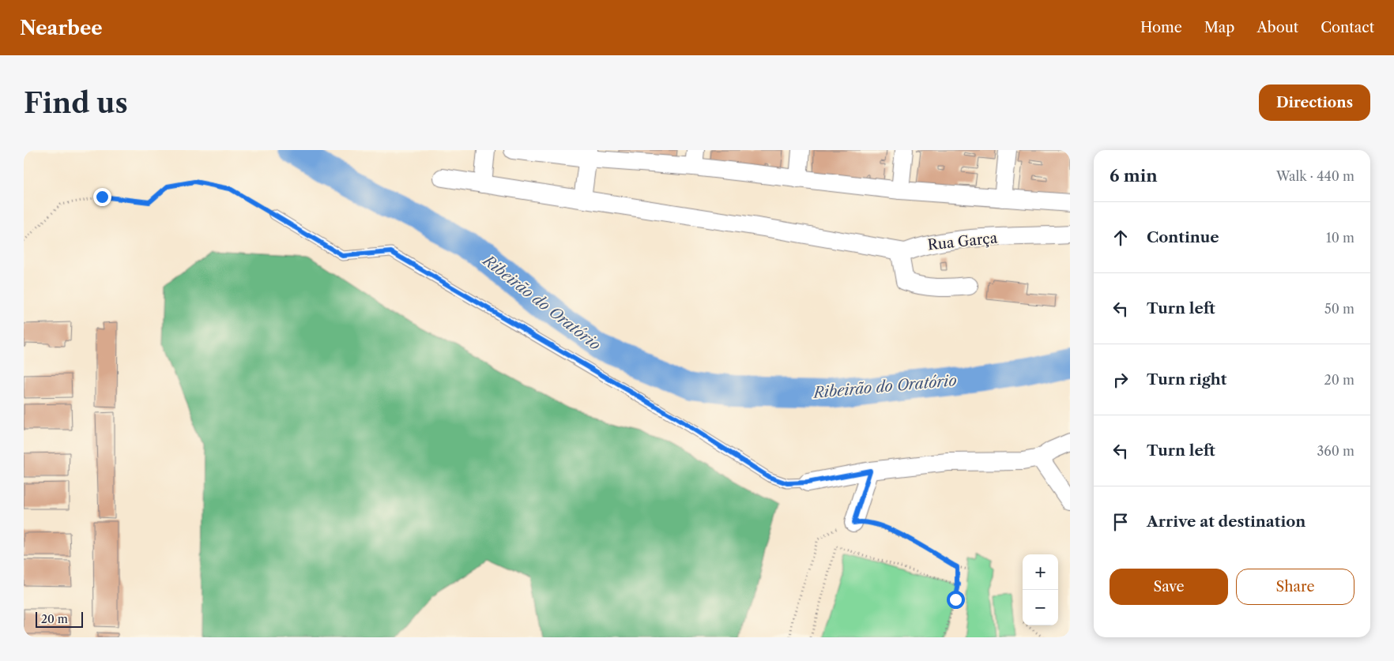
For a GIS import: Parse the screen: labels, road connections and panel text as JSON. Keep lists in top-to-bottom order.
{
  "streets": {
    "street": ["Rua Garça"]
  },
  "water": ["Ribeirão do Oratório"],
  "scale_bar": "20 m",
  "page": {
    "header": "Nearbee",
    "nav": [
      "Home",
      "Map",
      "About",
      "Contact"
    ],
    "buttons": [
      "Directions",
      ["Save", "Share"]
    ],
    "title": "Find us",
    "heading": ["6 min", "Walk · 440 m"],
    "list": [
      ["Continue", "10 m"],
      ["Turn left", "50 m"],
      ["Turn right", "20 m"],
      ["Turn left", "360 m"],
      "Arrive at destination"
    ],
    "map_buttons": ["+", "−"],
    "scale": "20 m"
  }
}
